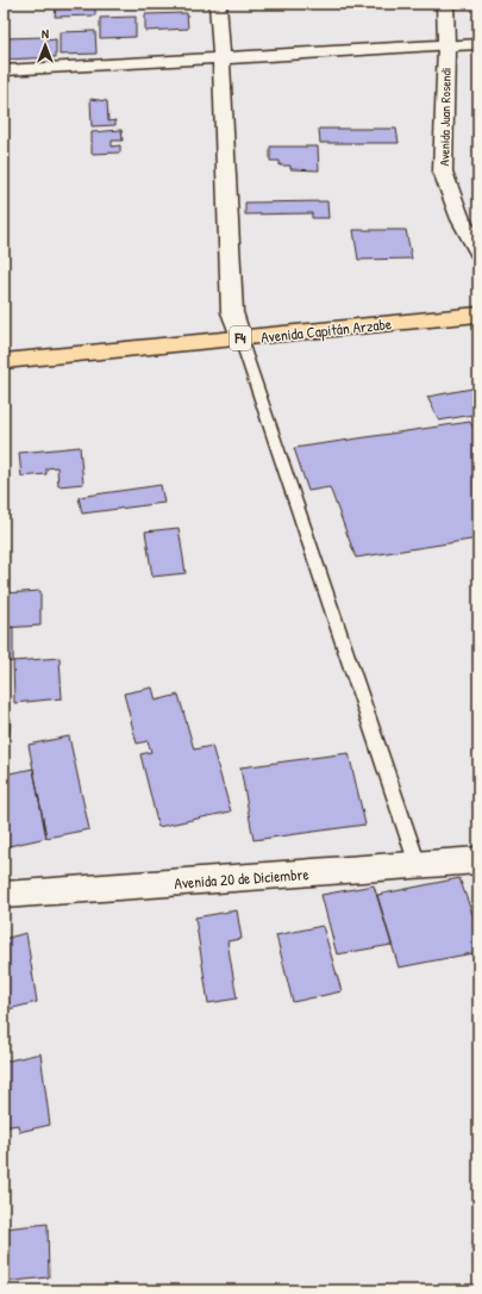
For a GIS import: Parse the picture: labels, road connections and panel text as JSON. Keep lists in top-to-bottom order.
{
  "streets": {
    "highway": ["Avenida Capitán Arzabe", "F4"],
    "street": ["Avenida Juan Rosendi", "Avenida 20 de Diciembre"]
  },
  "north": "top"
}
